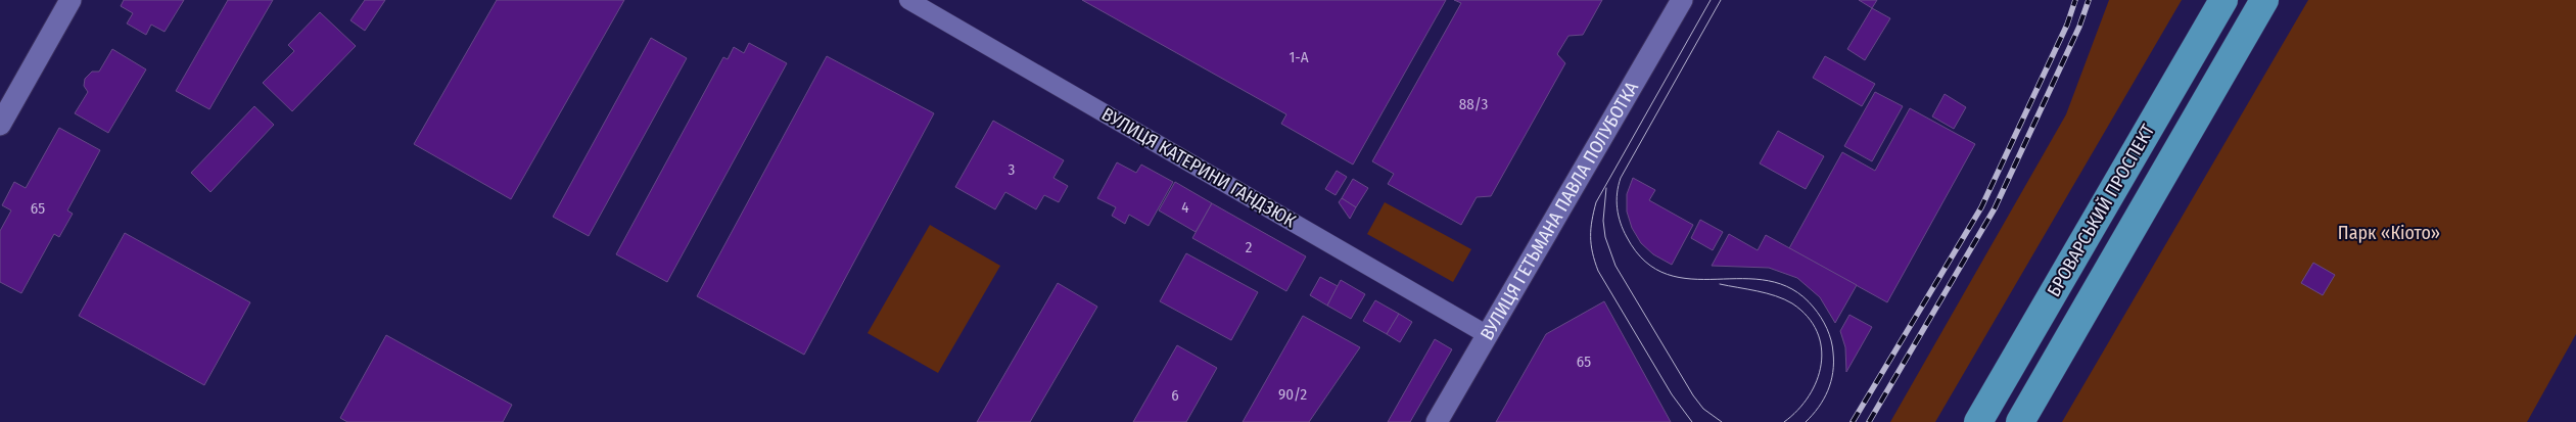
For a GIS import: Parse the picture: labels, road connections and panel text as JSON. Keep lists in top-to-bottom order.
{
  "streets": {
    "highway": ["БРОВАРСЬКИЙ ПРОСПЕКТ"],
    "street": ["ВУЛИЦЯ КАТЕРИНИ ГАНДЗЮК", "ВУЛИЦЯ ГЕТЬМАНА ПАВЛА ПОЛУБОТКА"]
  },
  "crossings": [
    ["ВУЛИЦЯ КАТЕРИНИ ГАНДЗЮК", "ВУЛИЦЯ ГЕТЬМАНА ПАВЛА ПОЛУБОТКА"]
  ],
  "parks": ["Парк «Кіото»"],
  "house_numbers": [
    "1-А",
    "88/3",
    "3",
    "4",
    "65",
    "2",
    "65",
    "90/2",
    "6"
  ]
}
